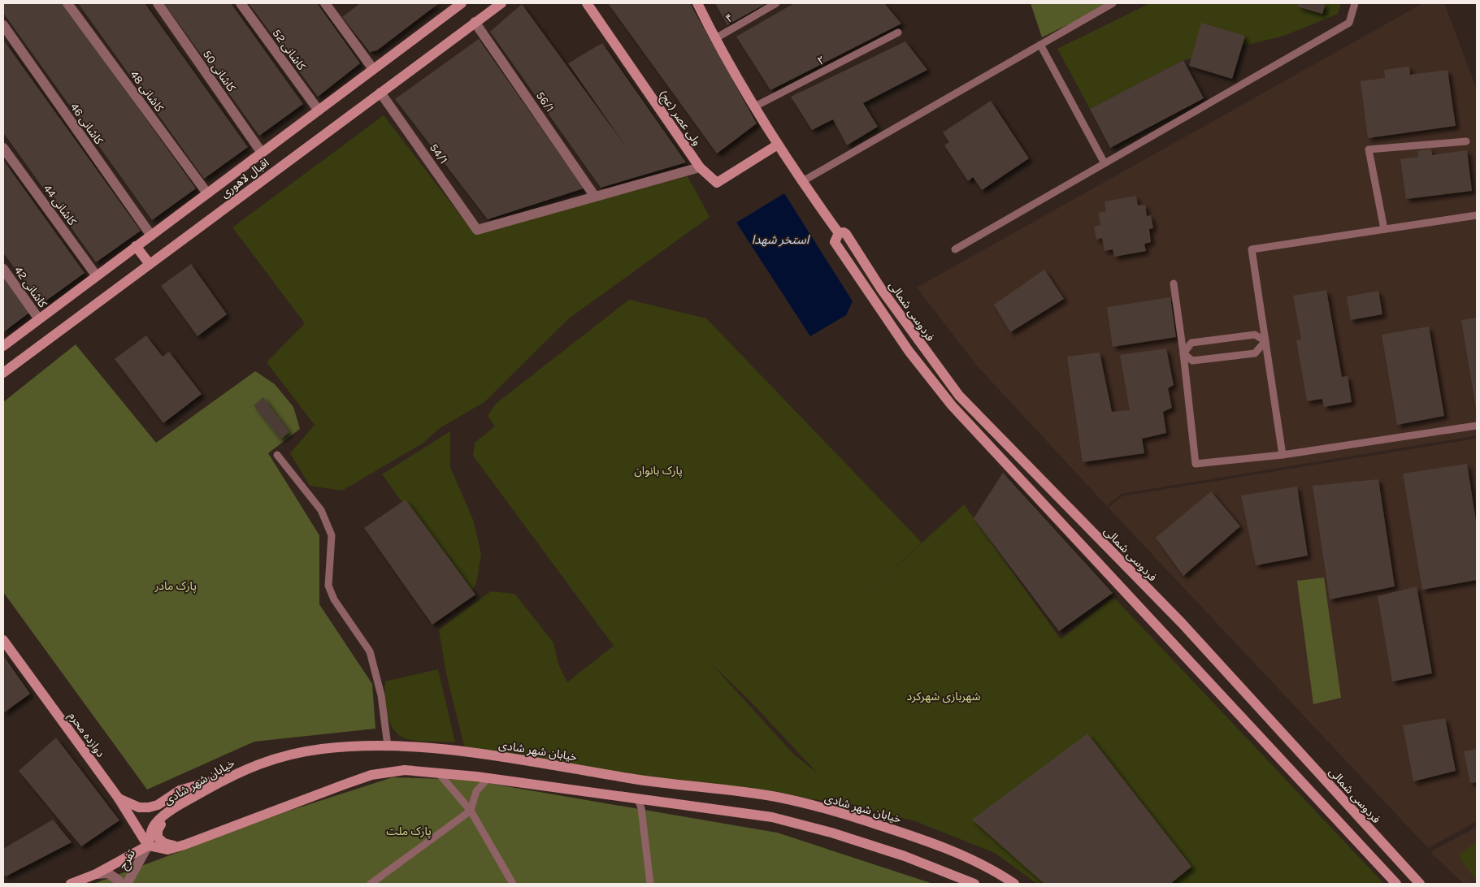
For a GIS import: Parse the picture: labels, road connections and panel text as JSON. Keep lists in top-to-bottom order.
{
  "streets": {
    "main road": [
      "ولی عصر (عج)",
      "اقبال لاهوری",
      "فردوسی شمالی",
      "دوازده محرم",
      "خیابان شهر شادی"
    ],
    "street": [
      "کاشانی 52",
      "کاشانی 50",
      "کاشانی 48",
      "56/1",
      "کاشانی 46",
      "54/1",
      "کاشانی 44",
      "کاشانی 42",
      "تفرج"
    ],
    "lane": ["۴", "۲"]
  },
  "crossings": [
    ["۴", "فردوسی شمالی"],
    ["کاشانی 52", "اقبال لاهوری"],
    ["۲", "فردوسی شمالی"],
    ["کاشانی 50", "اقبال لاهوری"],
    ["کاشانی 48", "اقبال لاهوری"],
    ["56/1", "54/1"],
    ["56/1", "اقبال لاهوری"],
    ["ولی عصر (عج)", "فردوسی شمالی"],
    ["کاشانی 46", "اقبال لاهوری"],
    ["54/1", "اقبال لاهوری"],
    ["اقبال لاهوری", "کاشانی 44"],
    ["اقبال لاهوری", "کاشانی 42"],
    ["دوازده محرم", "خیابان شهر شادی"],
    ["دوازده محرم", "تفرج"],
    ["خیابان شهر شادی", "تفرج"]
  ],
  "water": ["استخر شهدا"],
  "parks": [
    "پارک بانوان",
    "پارک مادر",
    "شهربازی شهرکرد",
    "پارک ملت"
  ]
}
